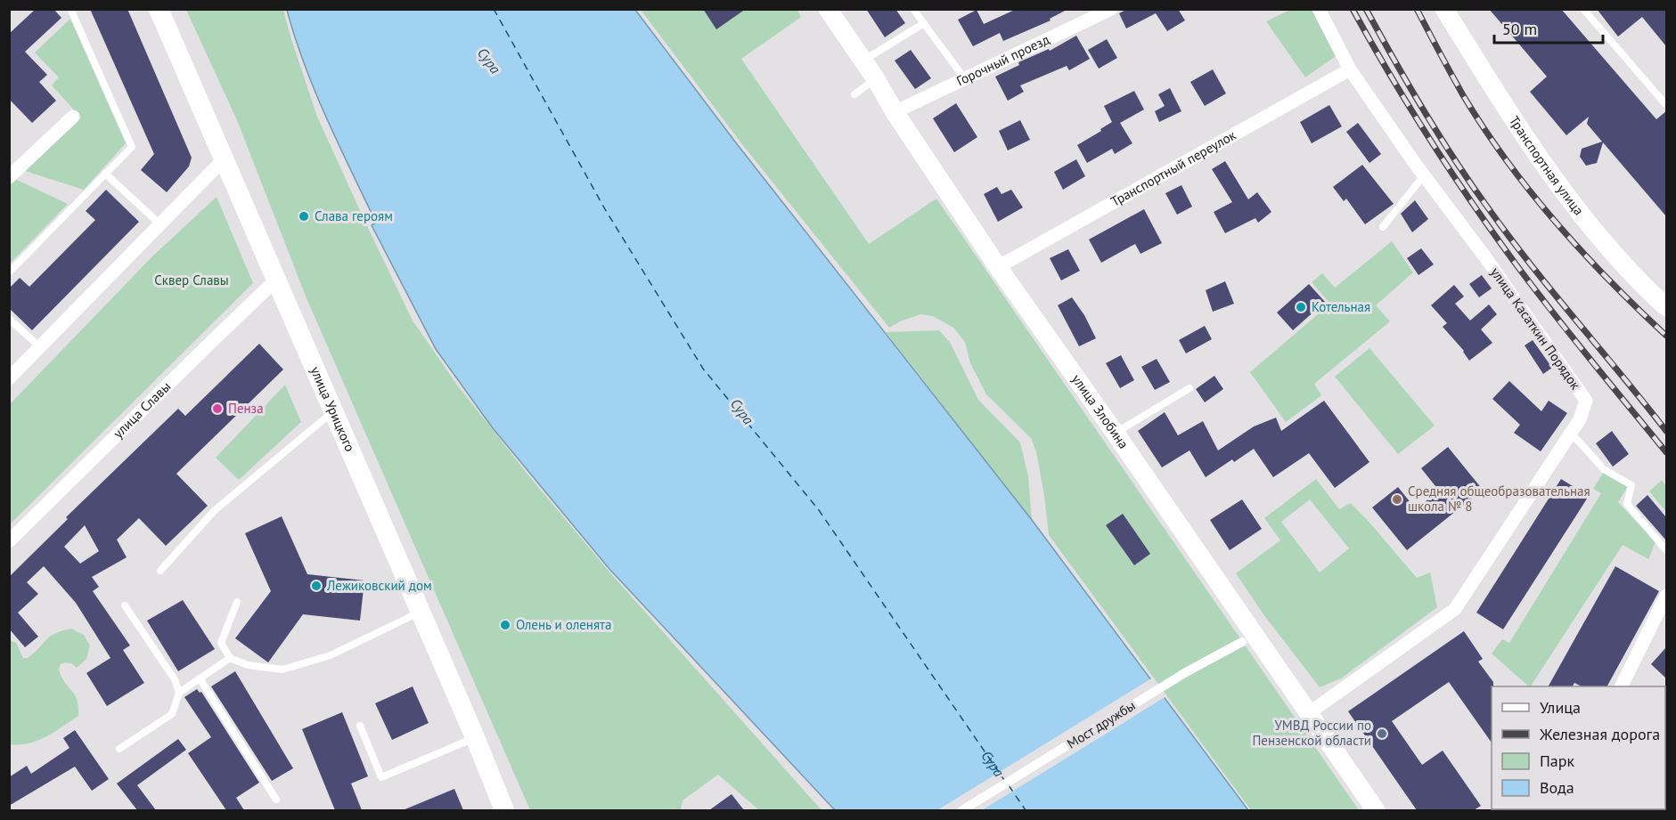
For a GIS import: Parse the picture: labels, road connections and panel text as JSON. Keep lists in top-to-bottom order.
{
  "streets": {
    "main road": ["Транспортная улица", "улица Урицкого", "улица Злобина"],
    "street": [
      "Горочный проезд",
      "Транспортный переулок",
      "улица Касаткин Порядок",
      "улица Славы",
      "Мост дружбы"
    ]
  },
  "crossings": [
    ["Горочный проезд", "улица Злобина"],
    ["Транспортный переулок", "улица Касаткин Порядок"],
    ["Транспортный переулок", "улица Злобина"],
    ["улица Касаткин Порядок", "улица Злобина"],
    ["улица Славы", "улица Урицкого"]
  ],
  "water": ["Сура"],
  "parks": ["Сквер Славы"],
  "places": [
    "Слава героям",
    "Котельная",
    "Пенза",
    "Средняя общеобразовательная школа № 8",
    "Лежиковский дом",
    "Олень и оленята",
    "УМВД России по Пензенской области"
  ],
  "legend": [
    "Улица",
    "Железная дорога",
    "Парк",
    "Вода"
  ],
  "scale_bar": "50 m"
}
